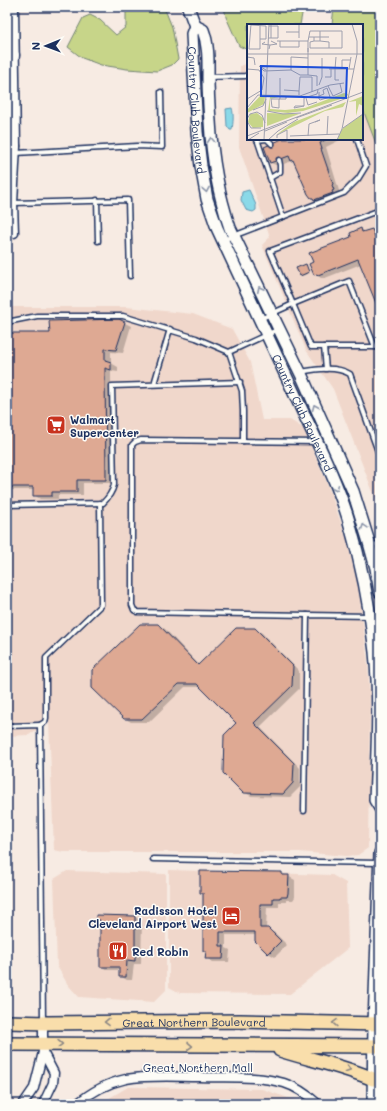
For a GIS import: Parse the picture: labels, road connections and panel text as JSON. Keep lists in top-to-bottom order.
{
  "streets": {
    "main road": ["Great Northern Boulevard"],
    "street": ["Country Club Boulevard", "Great Northern Mall"]
  },
  "places": {
    "supermarket": ["Walmart Supercenter"],
    "hotel": ["Radisson Hotel Cleveland Airport West"],
    "restaurant": ["Red Robin"]
  },
  "north": "left"
}
